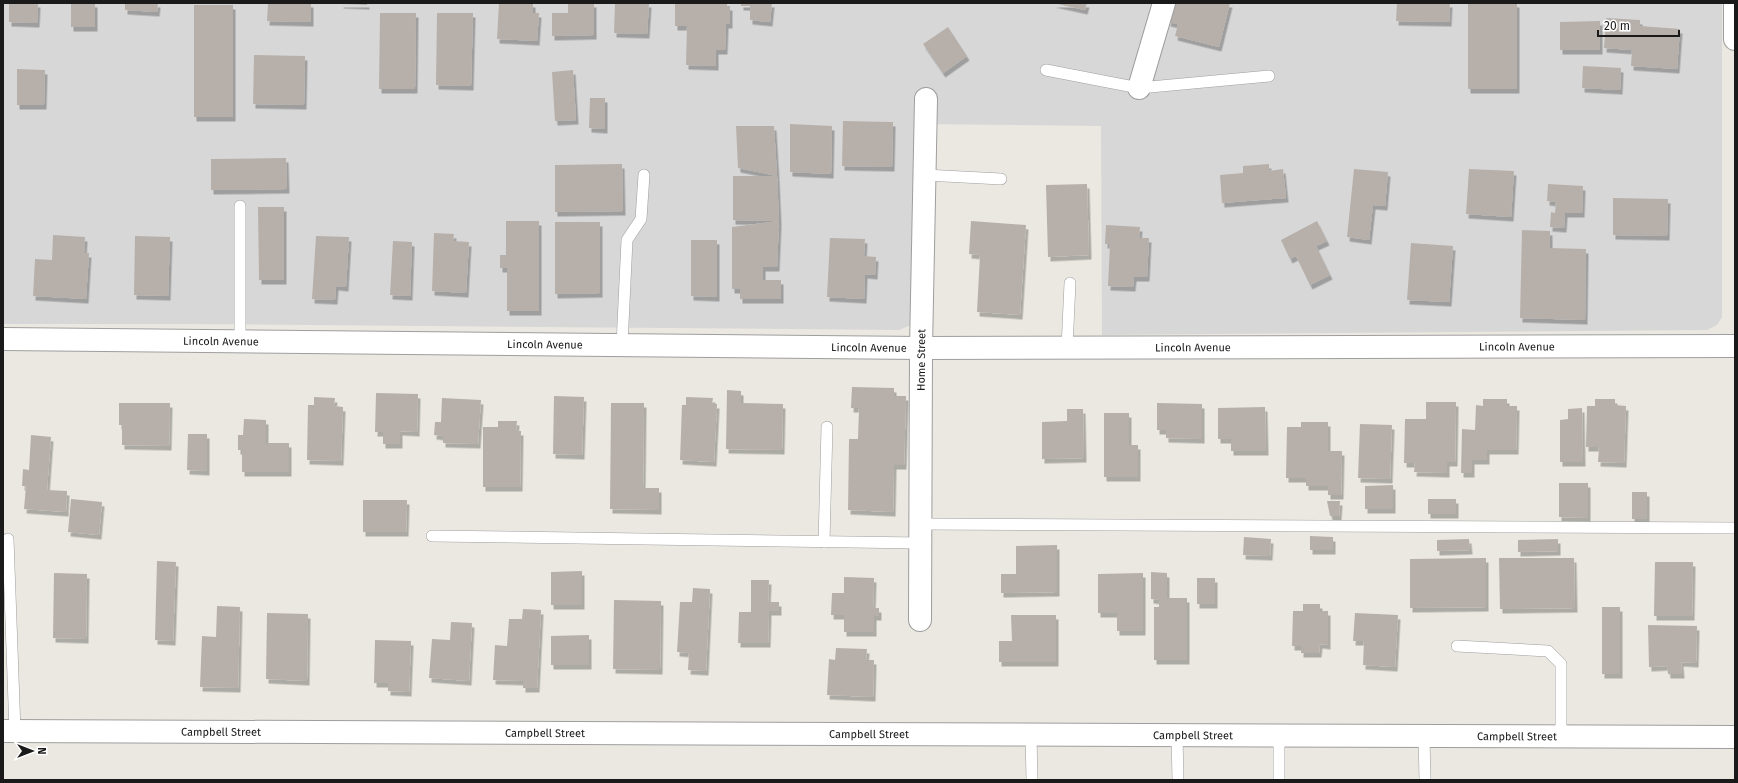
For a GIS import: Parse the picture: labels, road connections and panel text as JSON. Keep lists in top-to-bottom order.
{
  "streets": {
    "street": ["Lincoln Avenue", "Home Street", "Campbell Street"]
  },
  "crossings": [
    ["Lincoln Avenue", "Home Street"]
  ],
  "scale_bar": "20 m",
  "north": "right"
}
